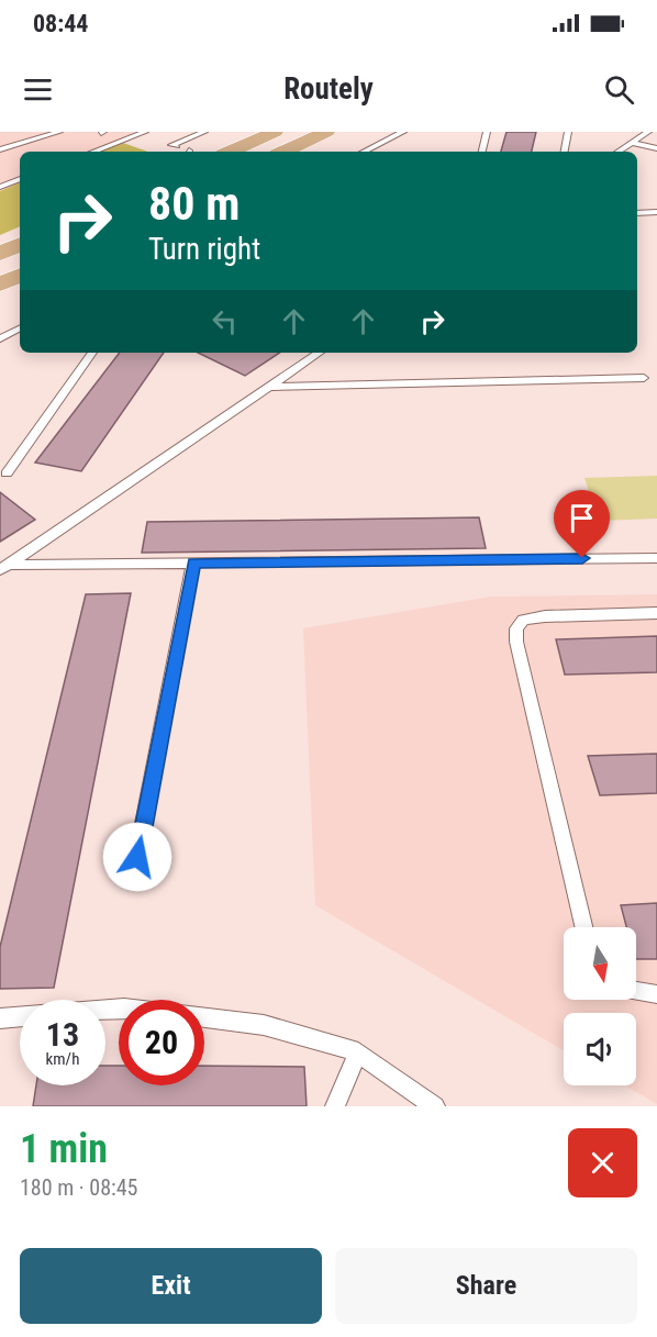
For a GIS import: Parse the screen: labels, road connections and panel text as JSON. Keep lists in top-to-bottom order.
{
  "north": "bottom",
  "page": {
    "status": "08:44",
    "header": "Routely",
    "turn": ["80 m", "Turn right"],
    "speed": "13 km/h",
    "limit": "20",
    "heading": ["1 min", "180 m · 08:45"],
    "buttons": ["Exit", "Share"]
  }
}
